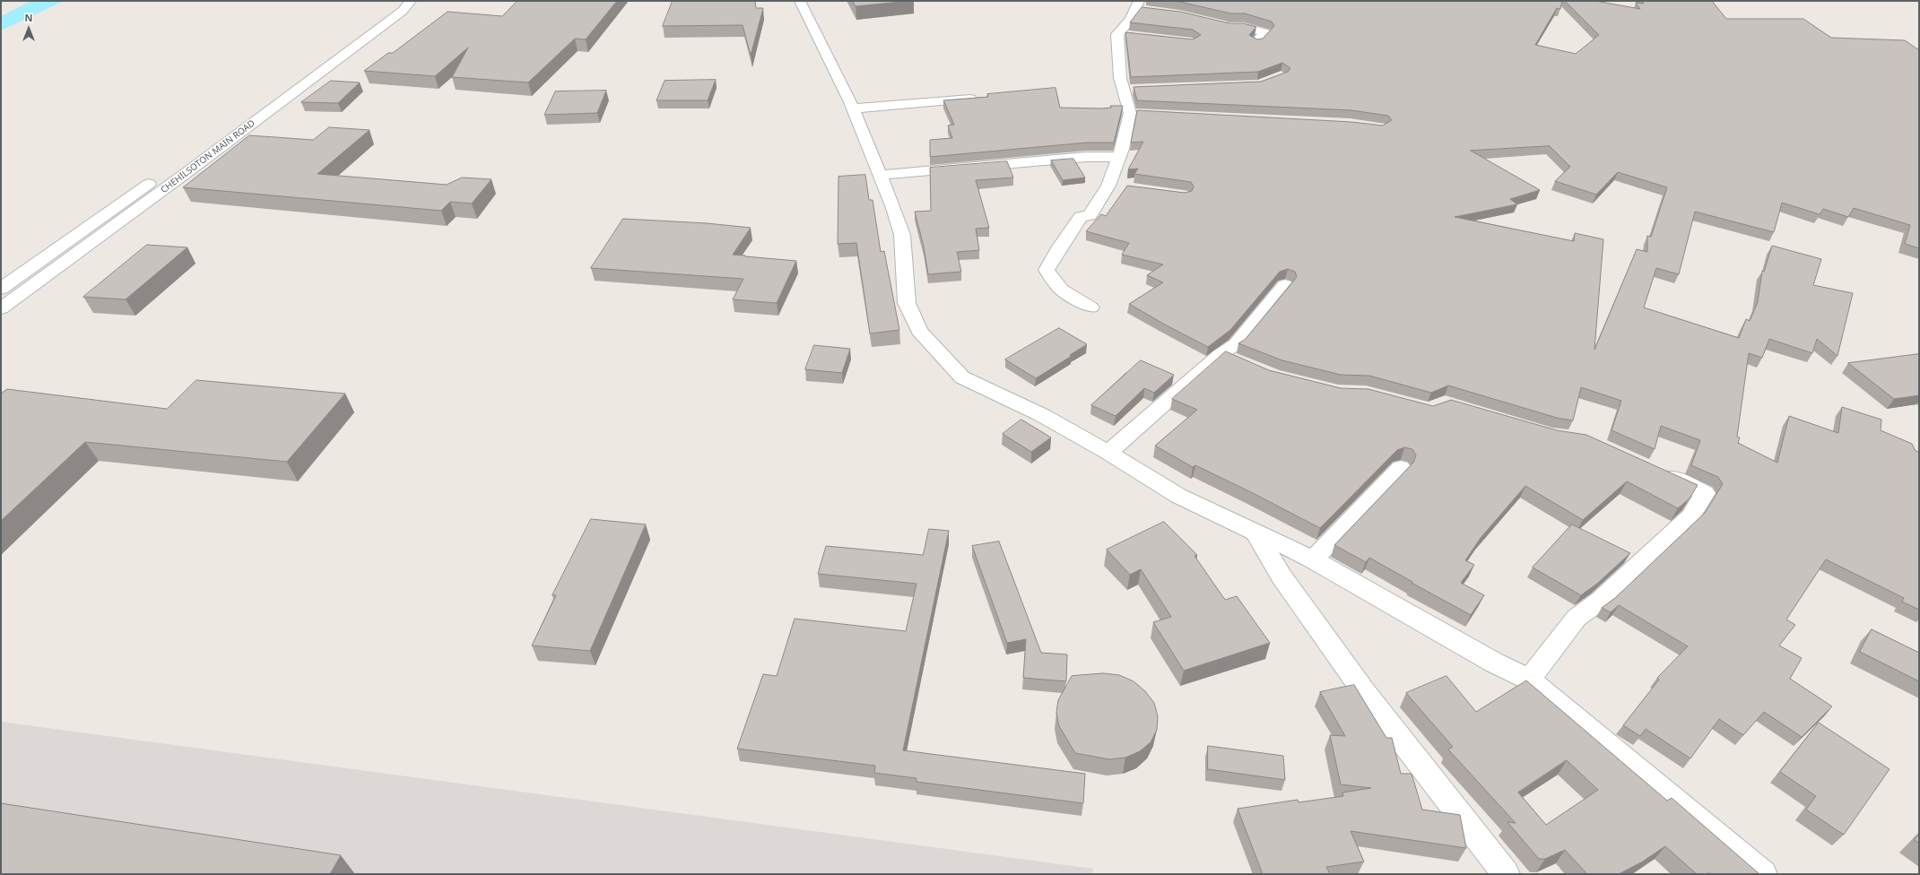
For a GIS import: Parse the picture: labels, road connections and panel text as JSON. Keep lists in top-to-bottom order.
{
  "streets": {
    "street": ["CHEHILSOTON MAIN ROAD"]
  },
  "north": "top"
}
